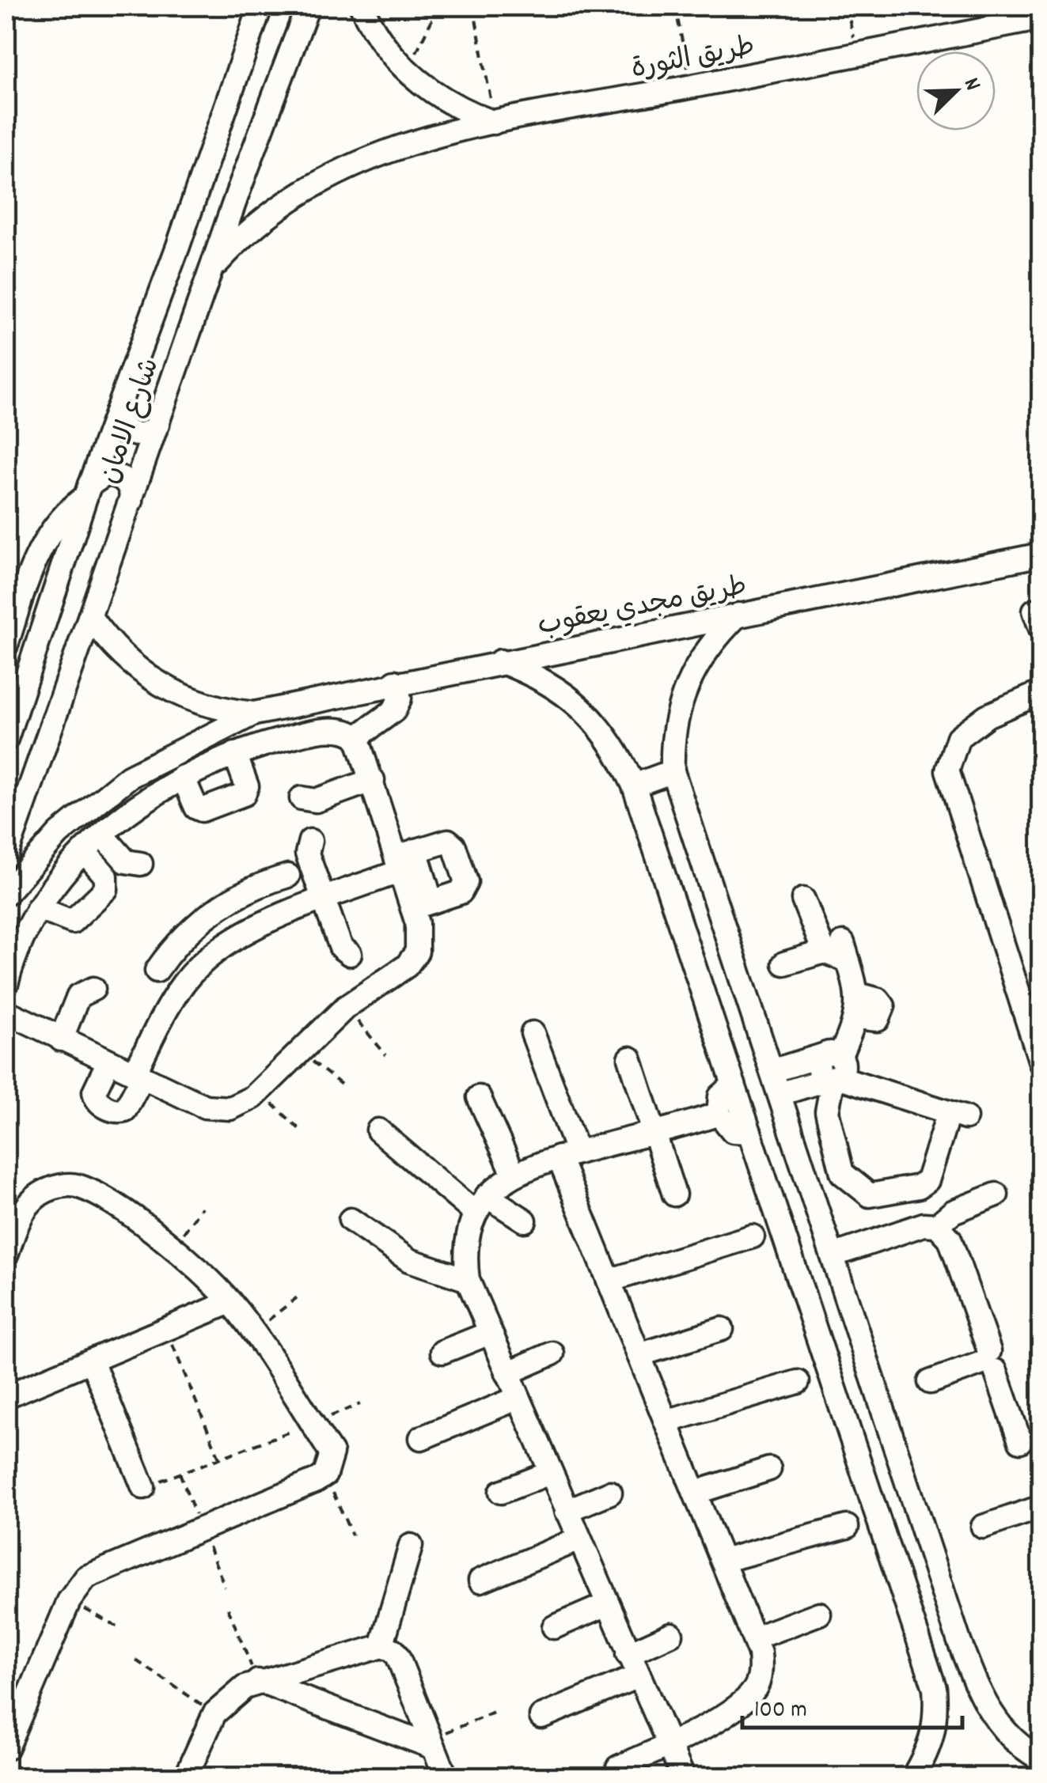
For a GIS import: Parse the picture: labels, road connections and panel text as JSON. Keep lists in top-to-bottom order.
{
  "streets": {
    "street": ["طريق الثورة", "شارع الامان", "طريق مجدي يعقوب"]
  },
  "crossings": [
    ["طريق الثورة", "شارع الامان"],
    ["شارع الامان", "طريق مجدي يعقوب"]
  ],
  "scale_bar": "100 m",
  "north": "top right"
}
